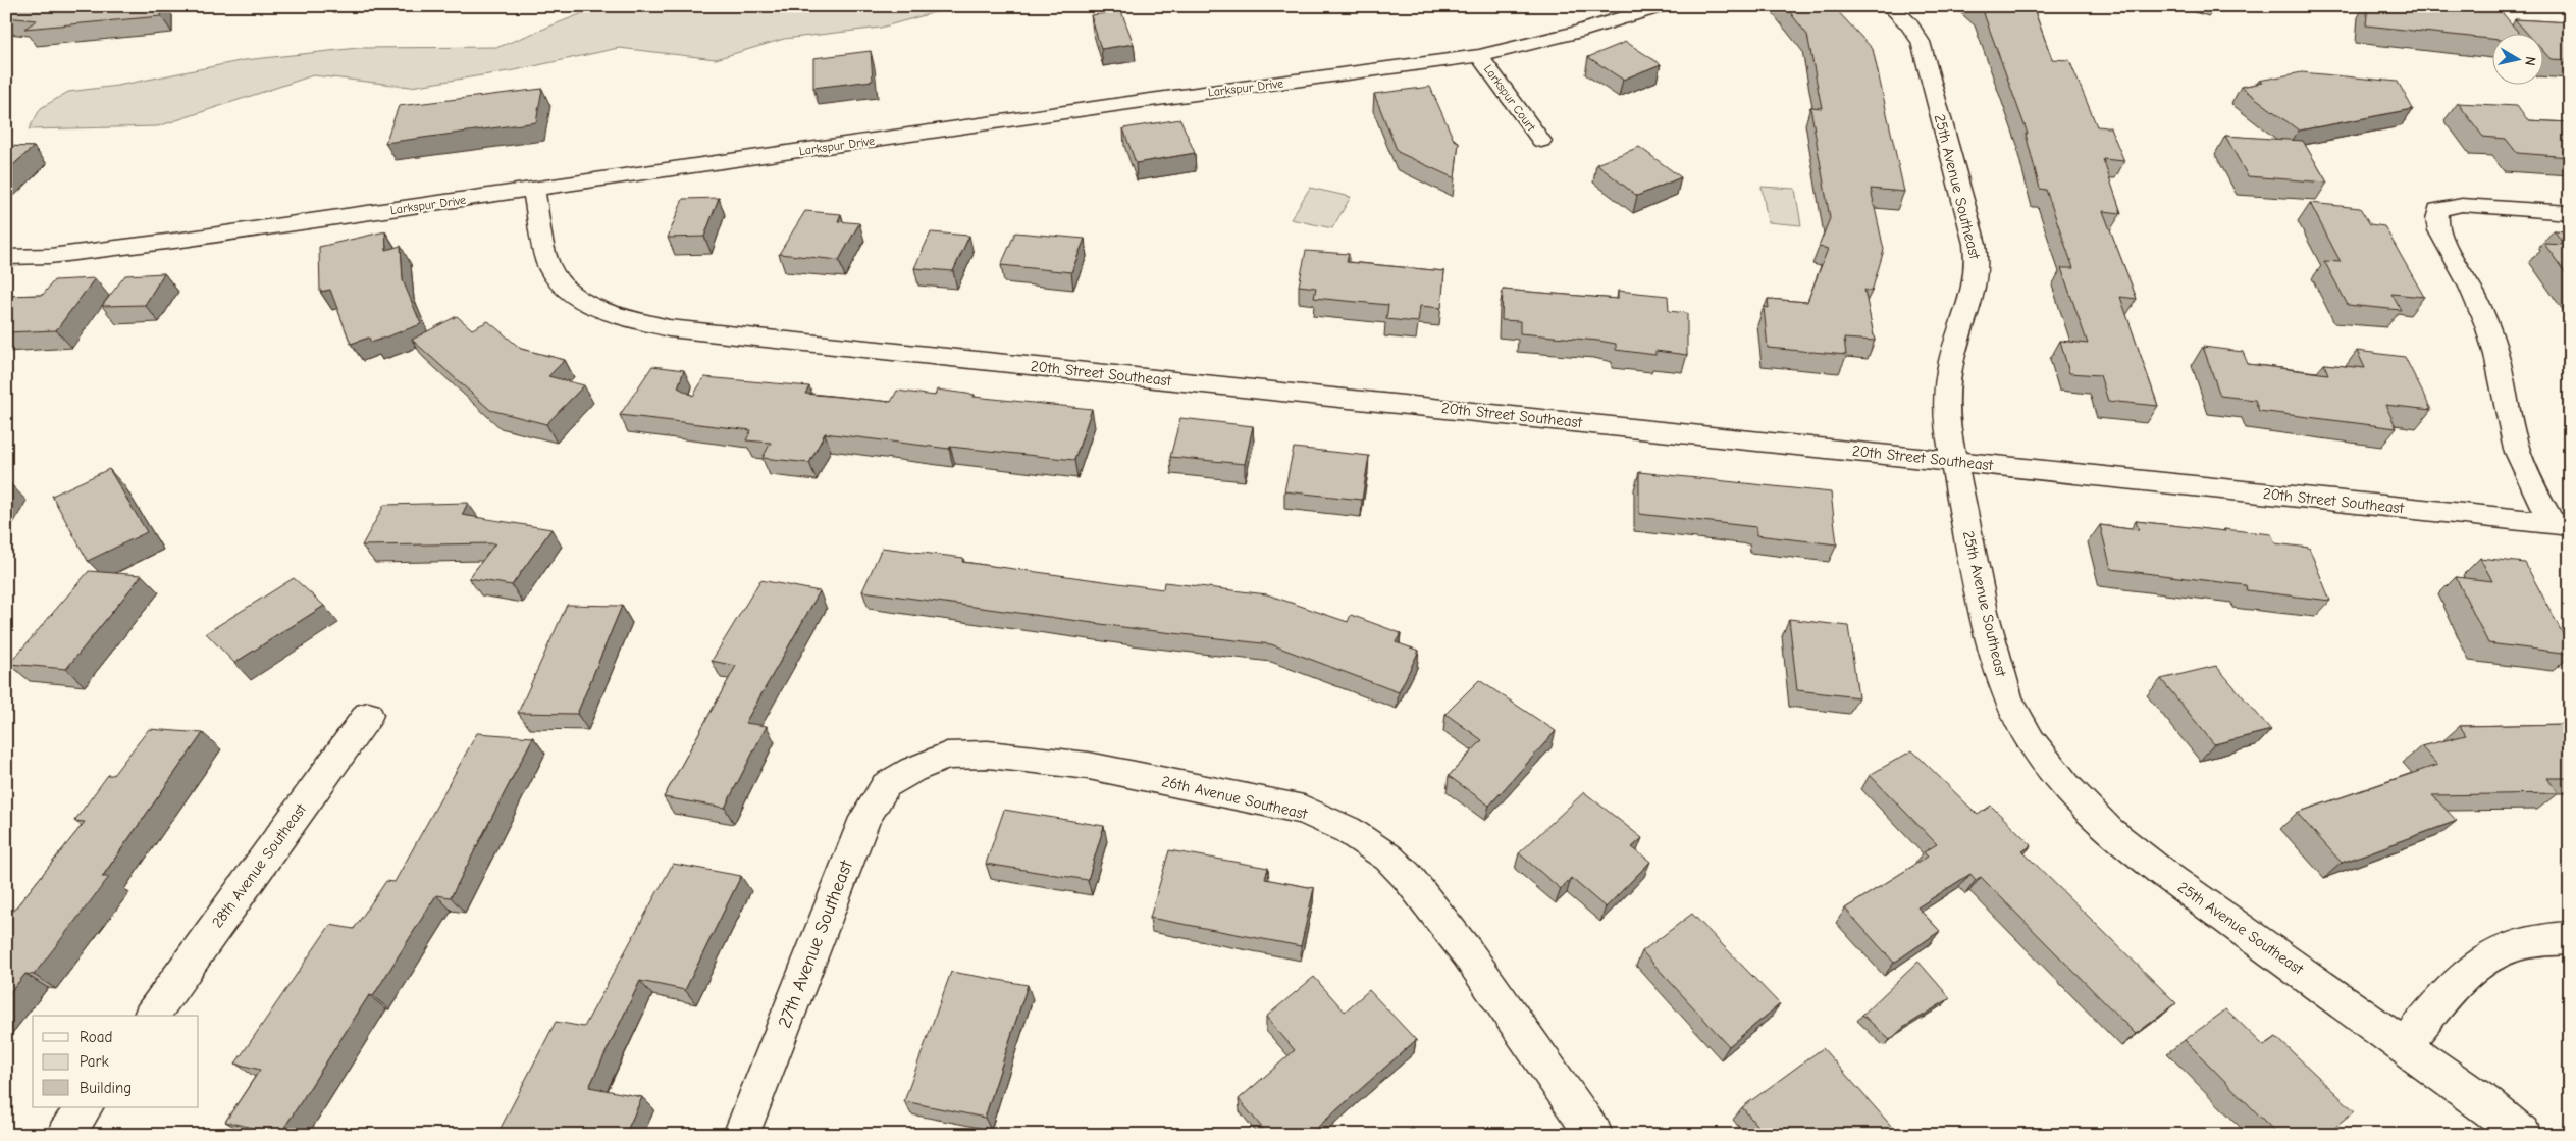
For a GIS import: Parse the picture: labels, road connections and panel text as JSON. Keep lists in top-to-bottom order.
{
  "streets": {
    "street": [
      "Larkspur Drive",
      "Larkspur Court",
      "25th Avenue Southeast",
      "20th Street Southeast",
      "26th Avenue Southeast",
      "28th Avenue Southeast",
      "27th Avenue Southeast"
    ]
  },
  "crossings": [
    ["Larkspur Drive", "Larkspur Court"],
    ["Larkspur Drive", "20th Street Southeast"],
    ["25th Avenue Southeast", "20th Street Southeast"],
    ["26th Avenue Southeast", "27th Avenue Southeast"]
  ],
  "legend": ["Road", "Park", "Building"],
  "north": "right"
}
